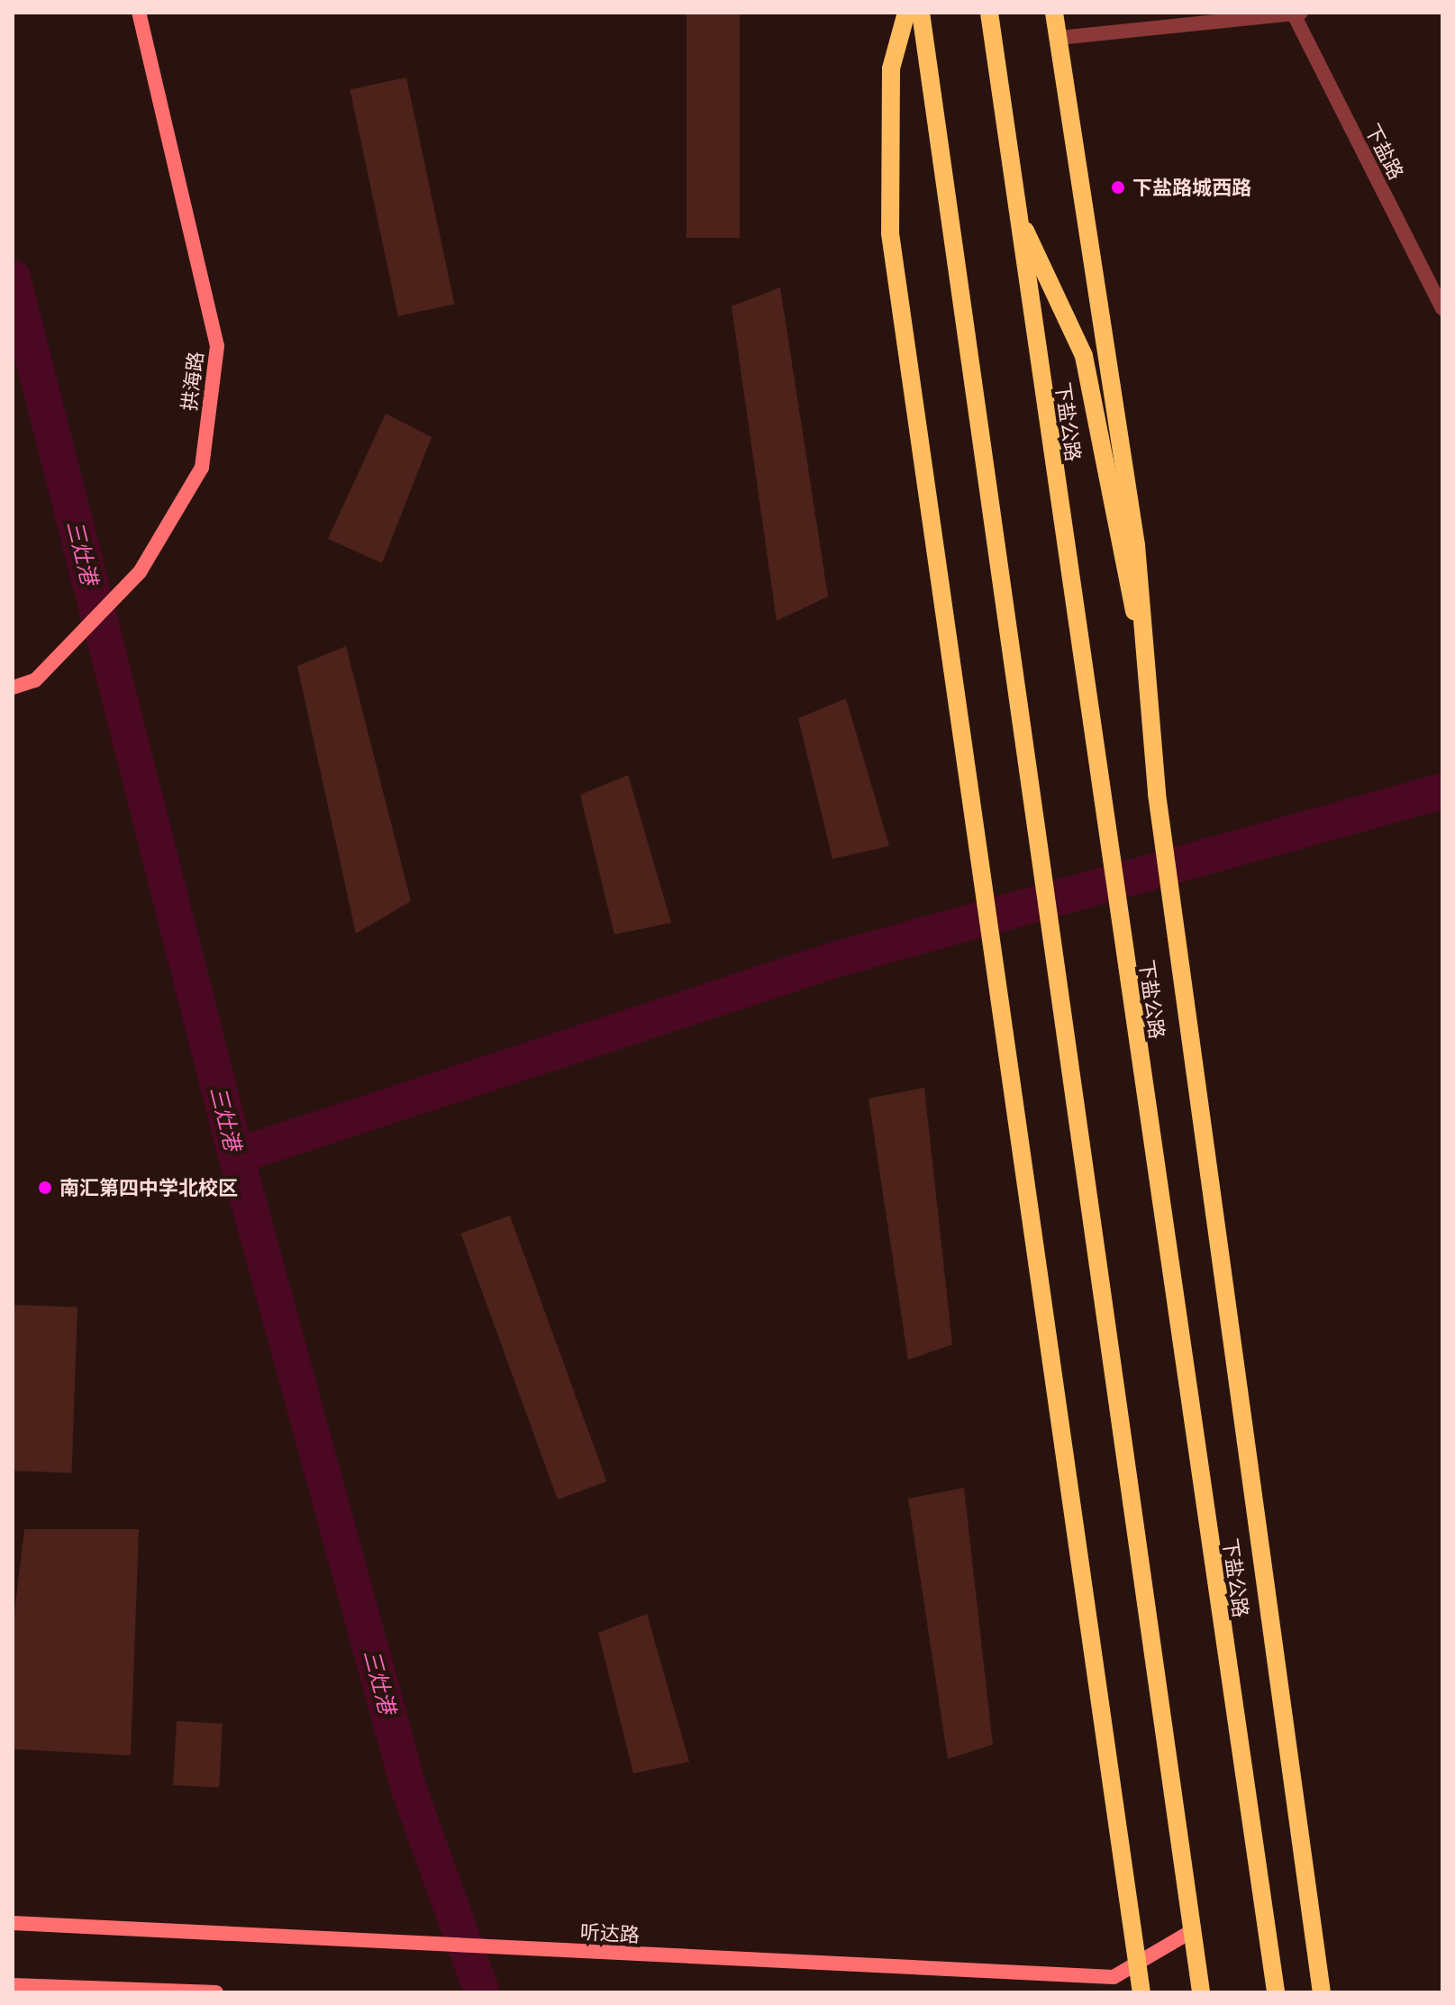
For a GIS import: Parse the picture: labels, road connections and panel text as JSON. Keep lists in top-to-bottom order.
{
  "streets": {
    "main road": ["下盐公路"],
    "street": ["下盐路", "拱海路", "听达路"]
  },
  "water": ["三灶港"],
  "places": ["下盐路城西路", "南汇第四中学北校区"]
}
